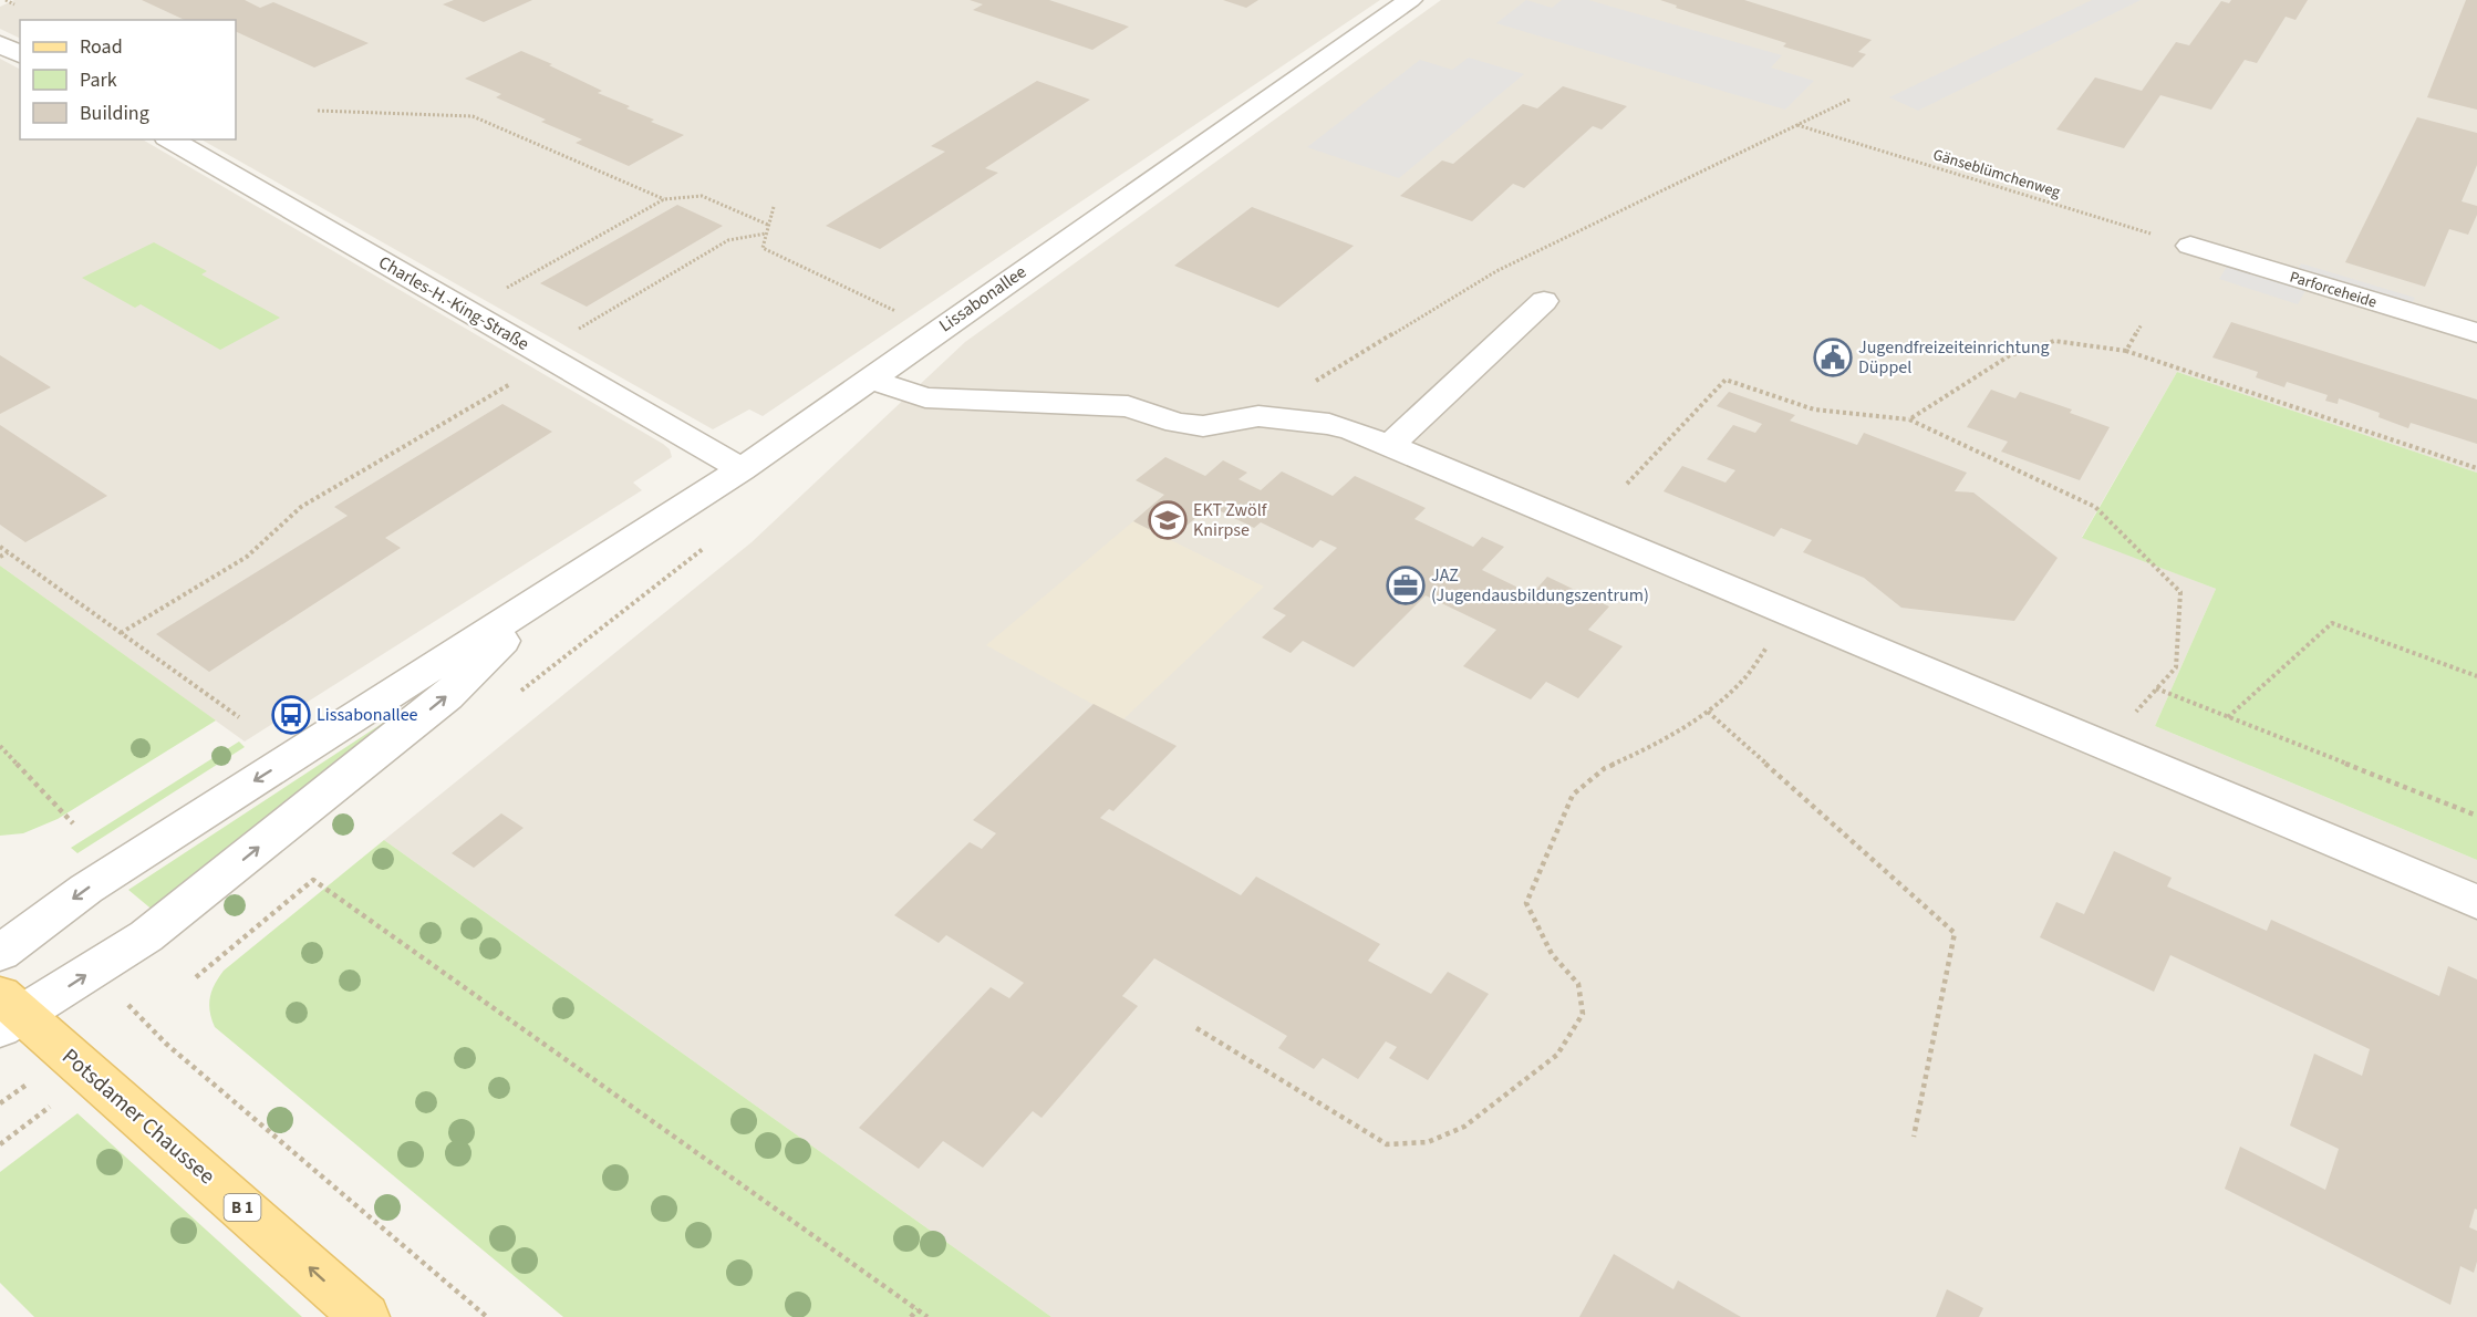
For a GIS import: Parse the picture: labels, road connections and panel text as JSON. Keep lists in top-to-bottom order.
{
  "streets": {
    "main road": ["Potsdamer Chaussee", "B 1"],
    "street": ["Parforceheide", "Lissabonallee", "Charles-H.-King-Straße"],
    "path": ["Gänseblümchenweg"]
  },
  "crossings": [
    ["Gänseblümchenweg", "Parforceheide"],
    ["Lissabonallee", "Charles-H.-King-Straße"],
    ["Lissabonallee", "Potsdamer Chaussee"]
  ],
  "one_way": ["Potsdamer Chaussee"],
  "places": {
    "public building": ["Jugendfreizeiteinrichtung Düppel"],
    "school or university": ["EKT Zwölf Knirpse"],
    "office": ["JAZ (Jugendausbildungszentrum)"],
    "bus stop": ["Lissabonallee"]
  },
  "legend": ["Road", "Park", "Building"]
}
